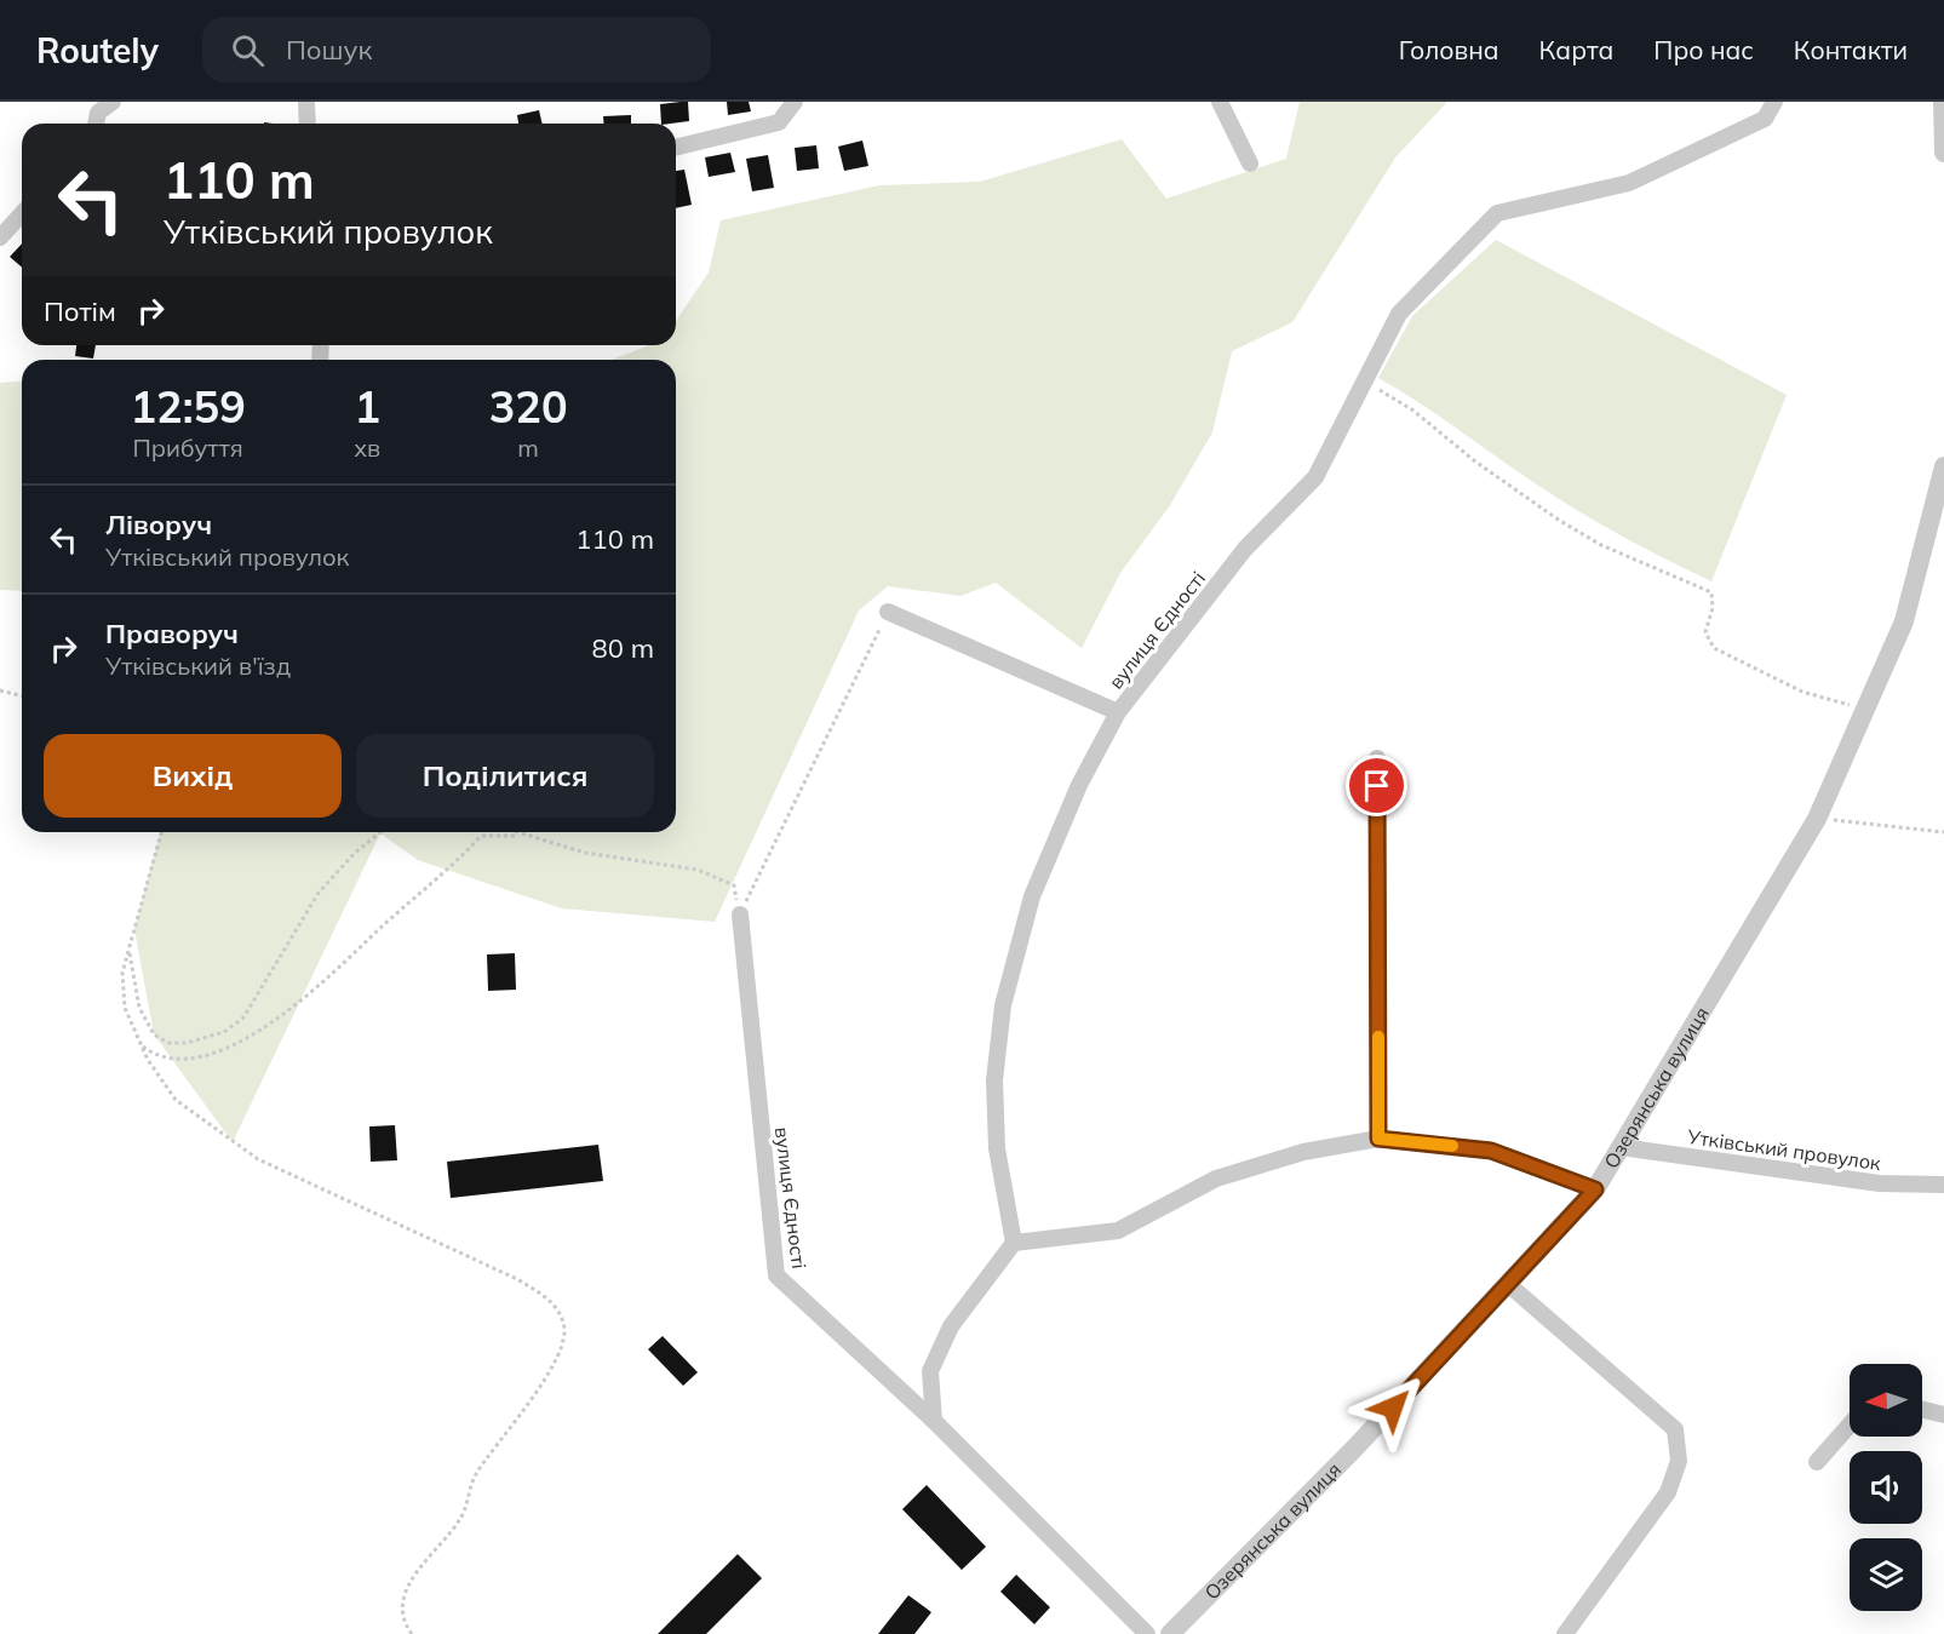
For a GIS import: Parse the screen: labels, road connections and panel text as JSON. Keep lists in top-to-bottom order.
{
  "streets": {
    "street": ["вулиця Єдності", "Озерянська вулиця", "Утківський провулок"]
  },
  "crossings": [
    ["Озерянська вулиця", "Утківський провулок"]
  ],
  "north": "left",
  "page": {
    "header": "Routely",
    "search": "Пошук",
    "nav": [
      "Головна",
      "Карта",
      "Про нас",
      "Контакти"
    ],
    "turn": ["110 m", "Утківський провулок"],
    "then": "Потім",
    "eta": [
      "12:59",
      "Прибуття",
      "1",
      "хв",
      "320",
      "m"
    ],
    "list": [
      {
        "name": "Ліворуч",
        "note": "Утківський провулок",
        "value": "110 m"
      },
      {
        "name": "Праворуч",
        "note": "Утківський в'їзд",
        "value": "80 m"
      }
    ],
    "buttons": ["Вихід", "Поділитися"]
  }
}
